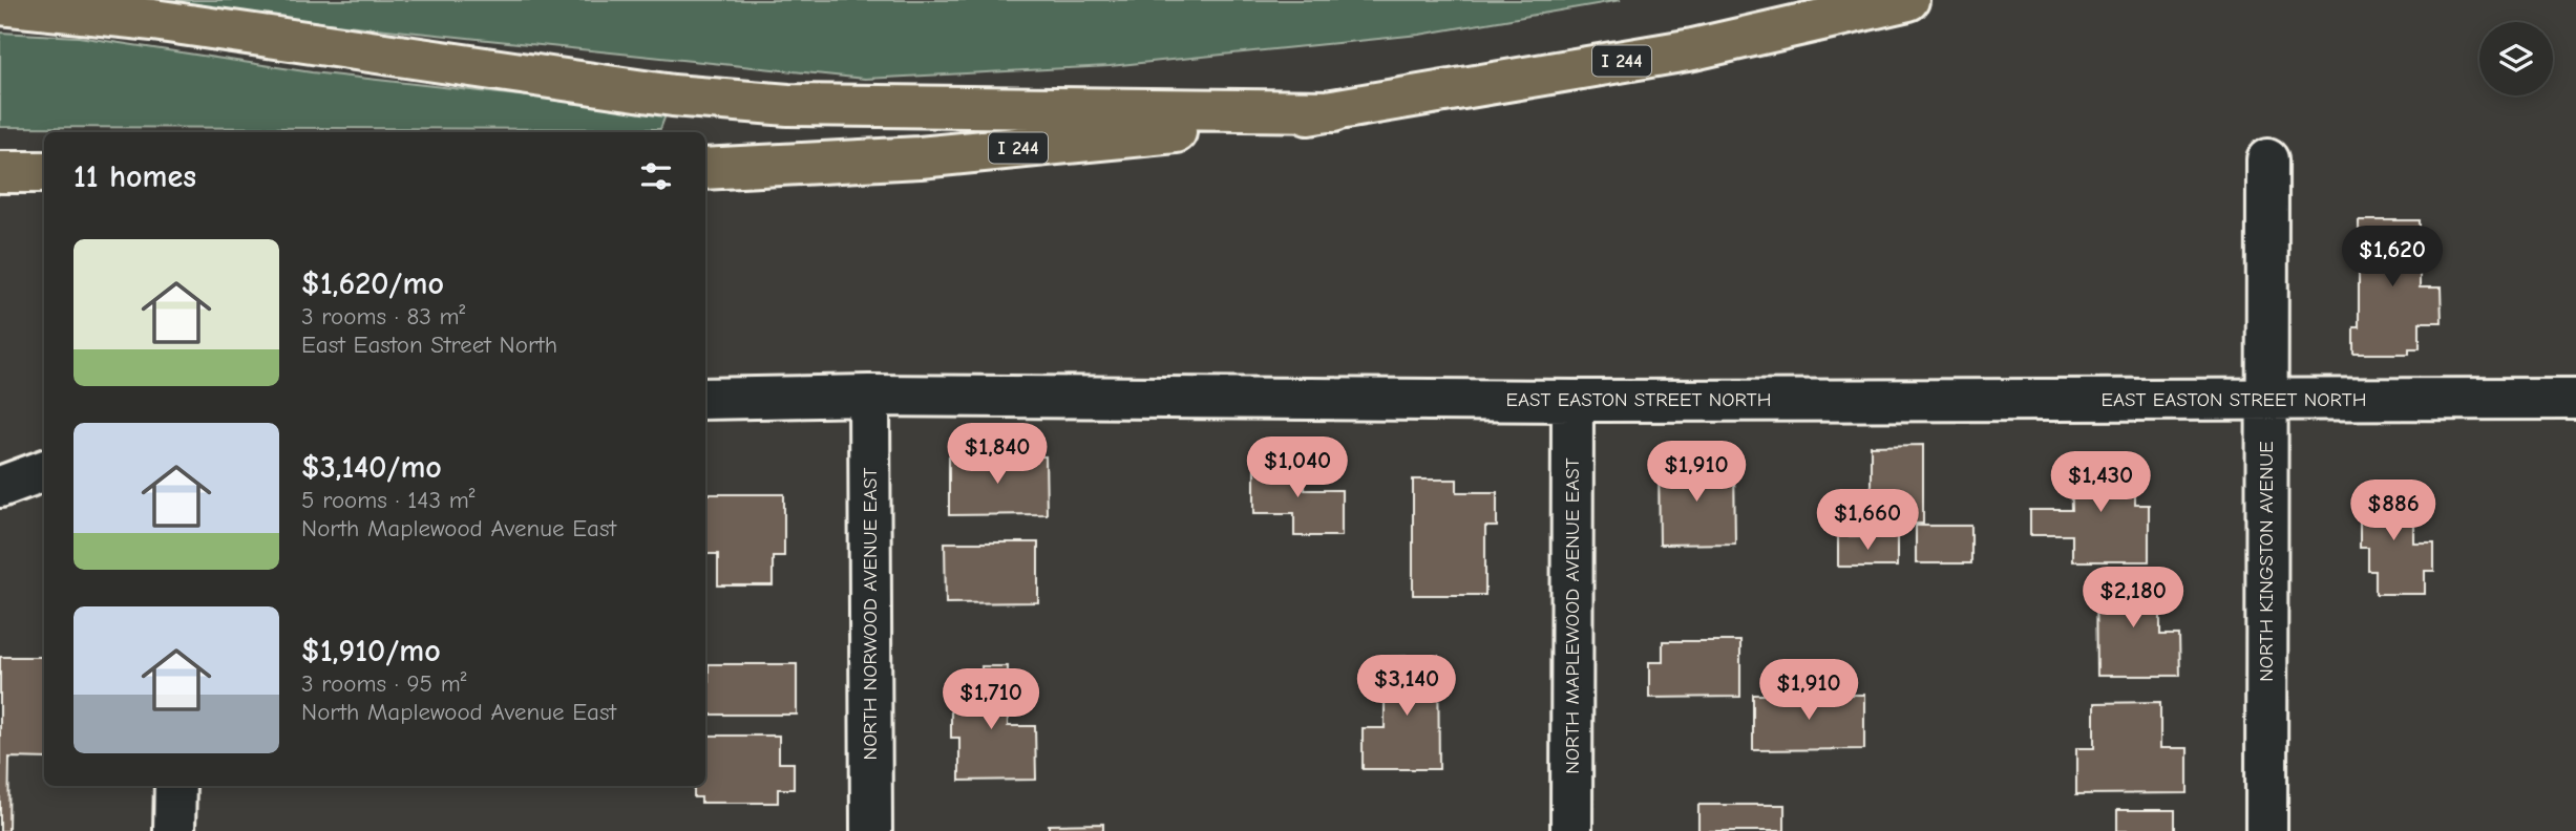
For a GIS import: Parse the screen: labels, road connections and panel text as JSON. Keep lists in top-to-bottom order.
{
  "streets": {
    "highway": ["I 244"],
    "street": [
      "EAST EASTON STREET NORTH",
      "NORTH KINGSTON AVENUE",
      "NORTH NORWOOD AVENUE EAST",
      "NORTH MAPLEWOOD AVENUE EAST"
    ]
  },
  "crossings": [
    ["EAST EASTON STREET NORTH", "NORTH KINGSTON AVENUE"],
    ["EAST EASTON STREET NORTH", "NORTH NORWOOD AVENUE EAST"],
    ["EAST EASTON STREET NORTH", "NORTH MAPLEWOOD AVENUE EAST"]
  ],
  "page": {
    "heading": "11 homes",
    "list": [
      {
        "name": "$1,620/mo",
        "note": "3 rooms · 83 m² · East Easton Street North"
      },
      {
        "name": "$3,140/mo",
        "note": "5 rooms · 143 m² · North Maplewood Avenue East"
      },
      {
        "name": "$1,910/mo",
        "note": "3 rooms · 95 m² · North Maplewood Avenue East"
      }
    ],
    "price": [
      "$1,620",
      "$1,840",
      "$1,040",
      "$1,910",
      "$1,430",
      "$886",
      "$1,660",
      "$2,180",
      "$3,140",
      "$1,910",
      "$1,710"
    ]
  }
}
